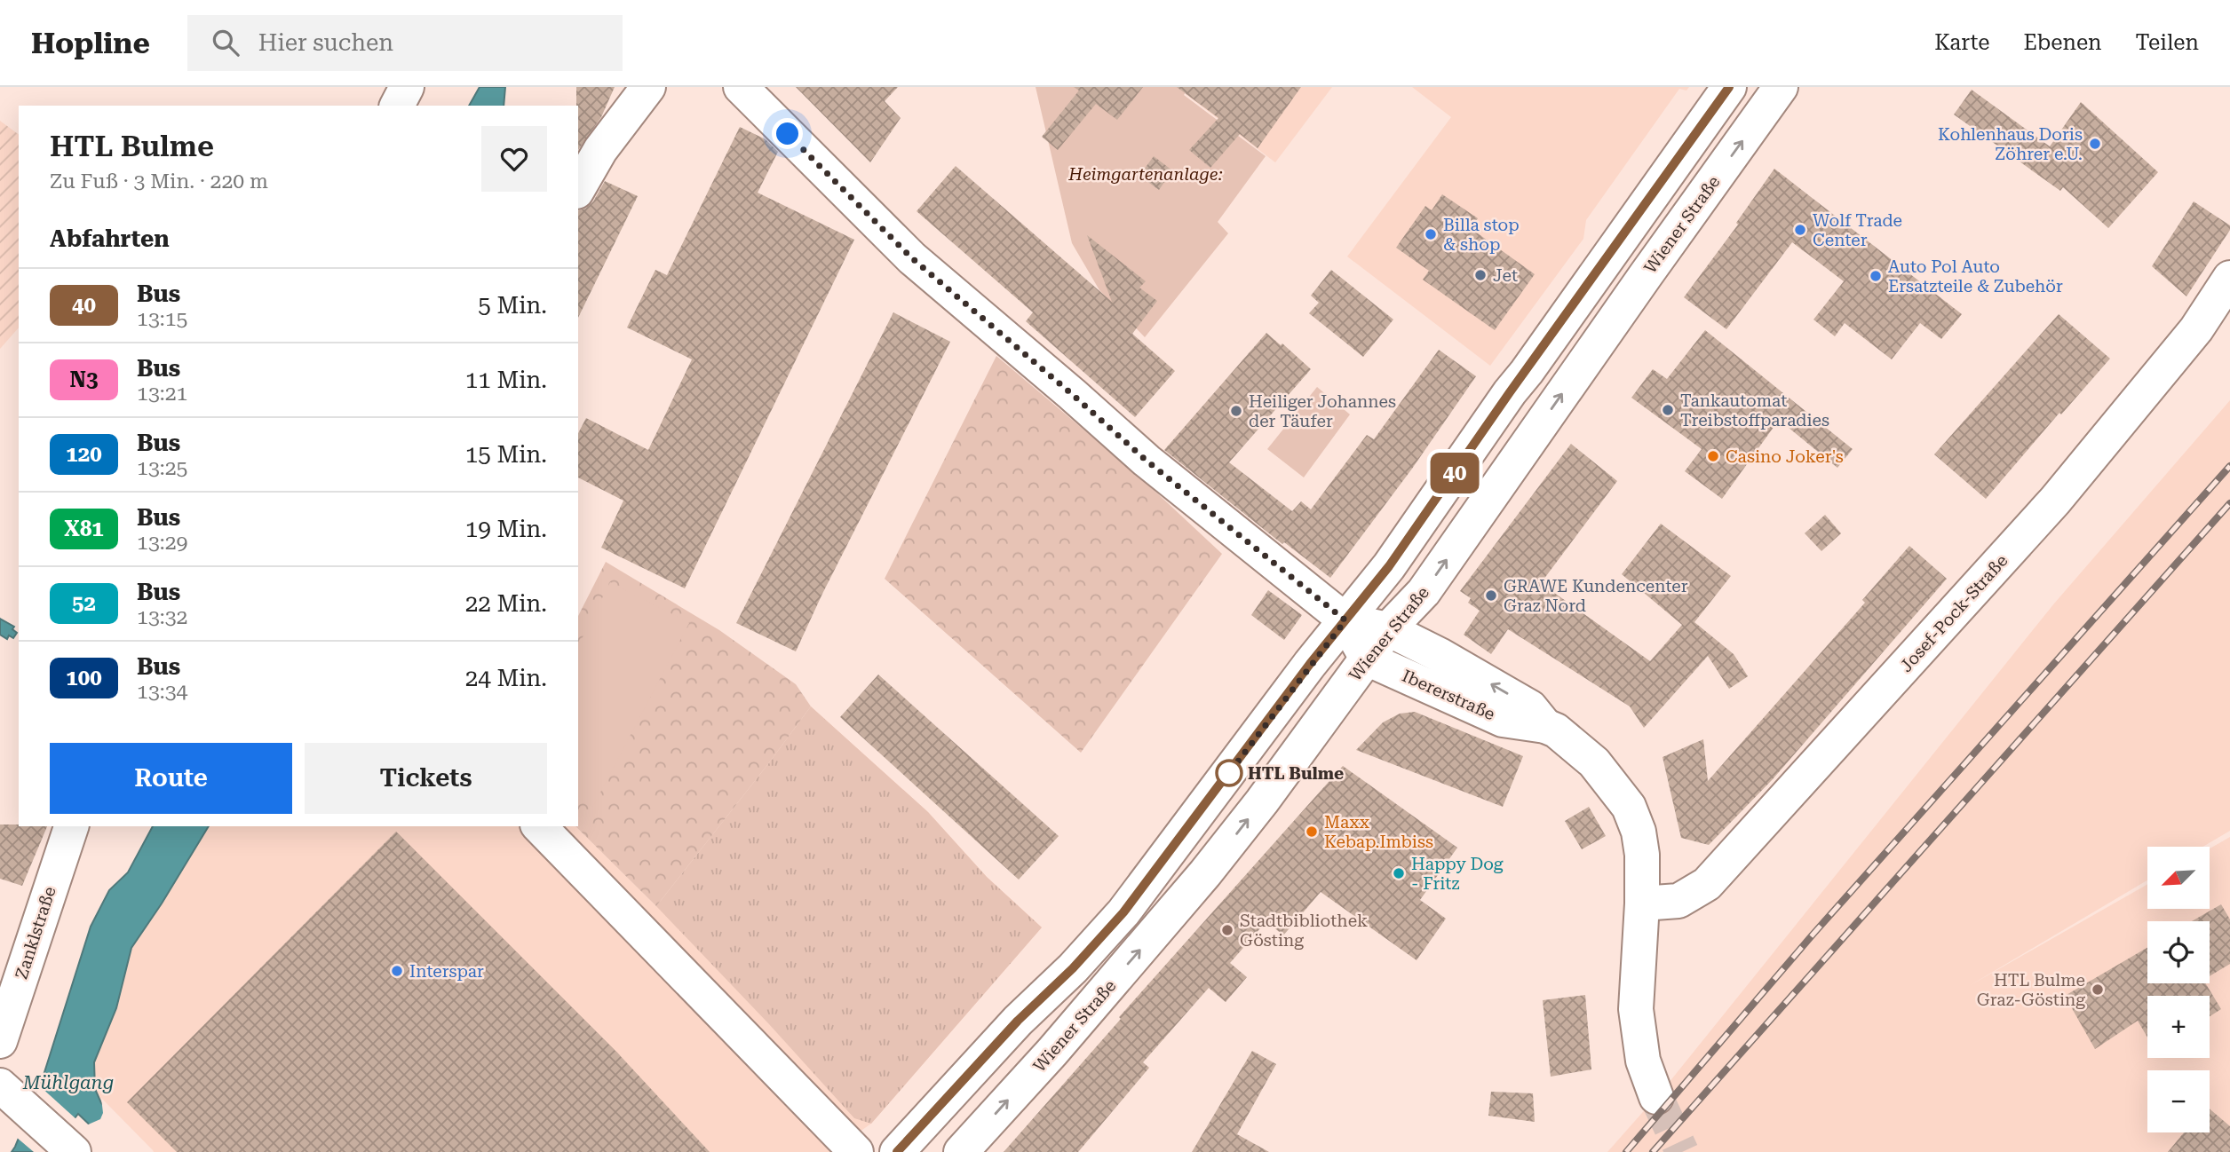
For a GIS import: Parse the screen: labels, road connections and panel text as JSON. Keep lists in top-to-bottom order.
{
  "streets": {
    "street": [
      "Wiener Straße",
      "Josef-Pock-Straße",
      "Ibererstraße",
      "Zanklstraße"
    ]
  },
  "crossings": [
    ["Wiener Straße", "Ibererstraße"],
    ["Josef-Pock-Straße", "Ibererstraße"]
  ],
  "water": ["Mühlgang"],
  "parks": ["Heimgartenanlage:"],
  "places": [
    "Kohlenhaus Doris Zöhrer e.U.",
    "Wolf Trade Center",
    "Billa stop & shop",
    "Jet",
    "Auto Pol Auto Ersatzteile & Zubehör",
    "Tankautomat Treibstoffparadies",
    "Heiliger Johannes der Täufer",
    "Casino Joker's",
    "GRAWE Kundencenter Graz Nord",
    "HTL Bulme",
    "Maxx Kebap.Imbiss",
    "Happy Dog - Fritz",
    "Stadtbibliothek Gösting",
    "Interspar",
    "HTL Bulme Graz-Gösting"
  ],
  "lines": ["bus line 40"],
  "north": "bottom left",
  "page": {
    "header": "Hopline",
    "search": "Hier suchen",
    "nav": ["Karte", "Ebenen", "Teilen"],
    "on_map": "40",
    "heading": [
      ["HTL Bulme", "Zu Fuß · 3 Min. · 220 m"],
      "Abfahrten"
    ],
    "list": [
      {
        "mark": "40",
        "name": "Bus",
        "note": "13:15",
        "value": "5 Min."
      },
      {
        "mark": "N3",
        "name": "Bus",
        "note": "13:21",
        "value": "11 Min."
      },
      {
        "mark": "120",
        "name": "Bus",
        "note": "13:25",
        "value": "15 Min."
      },
      {
        "mark": "X81",
        "name": "Bus",
        "note": "13:29",
        "value": "19 Min."
      },
      {
        "mark": "52",
        "name": "Bus",
        "note": "13:32",
        "value": "22 Min."
      },
      {
        "mark": "100",
        "name": "Bus",
        "note": "13:34",
        "value": "24 Min."
      }
    ],
    "buttons": ["Route", "Tickets"],
    "map_buttons": ["+", "−"]
  }
}
